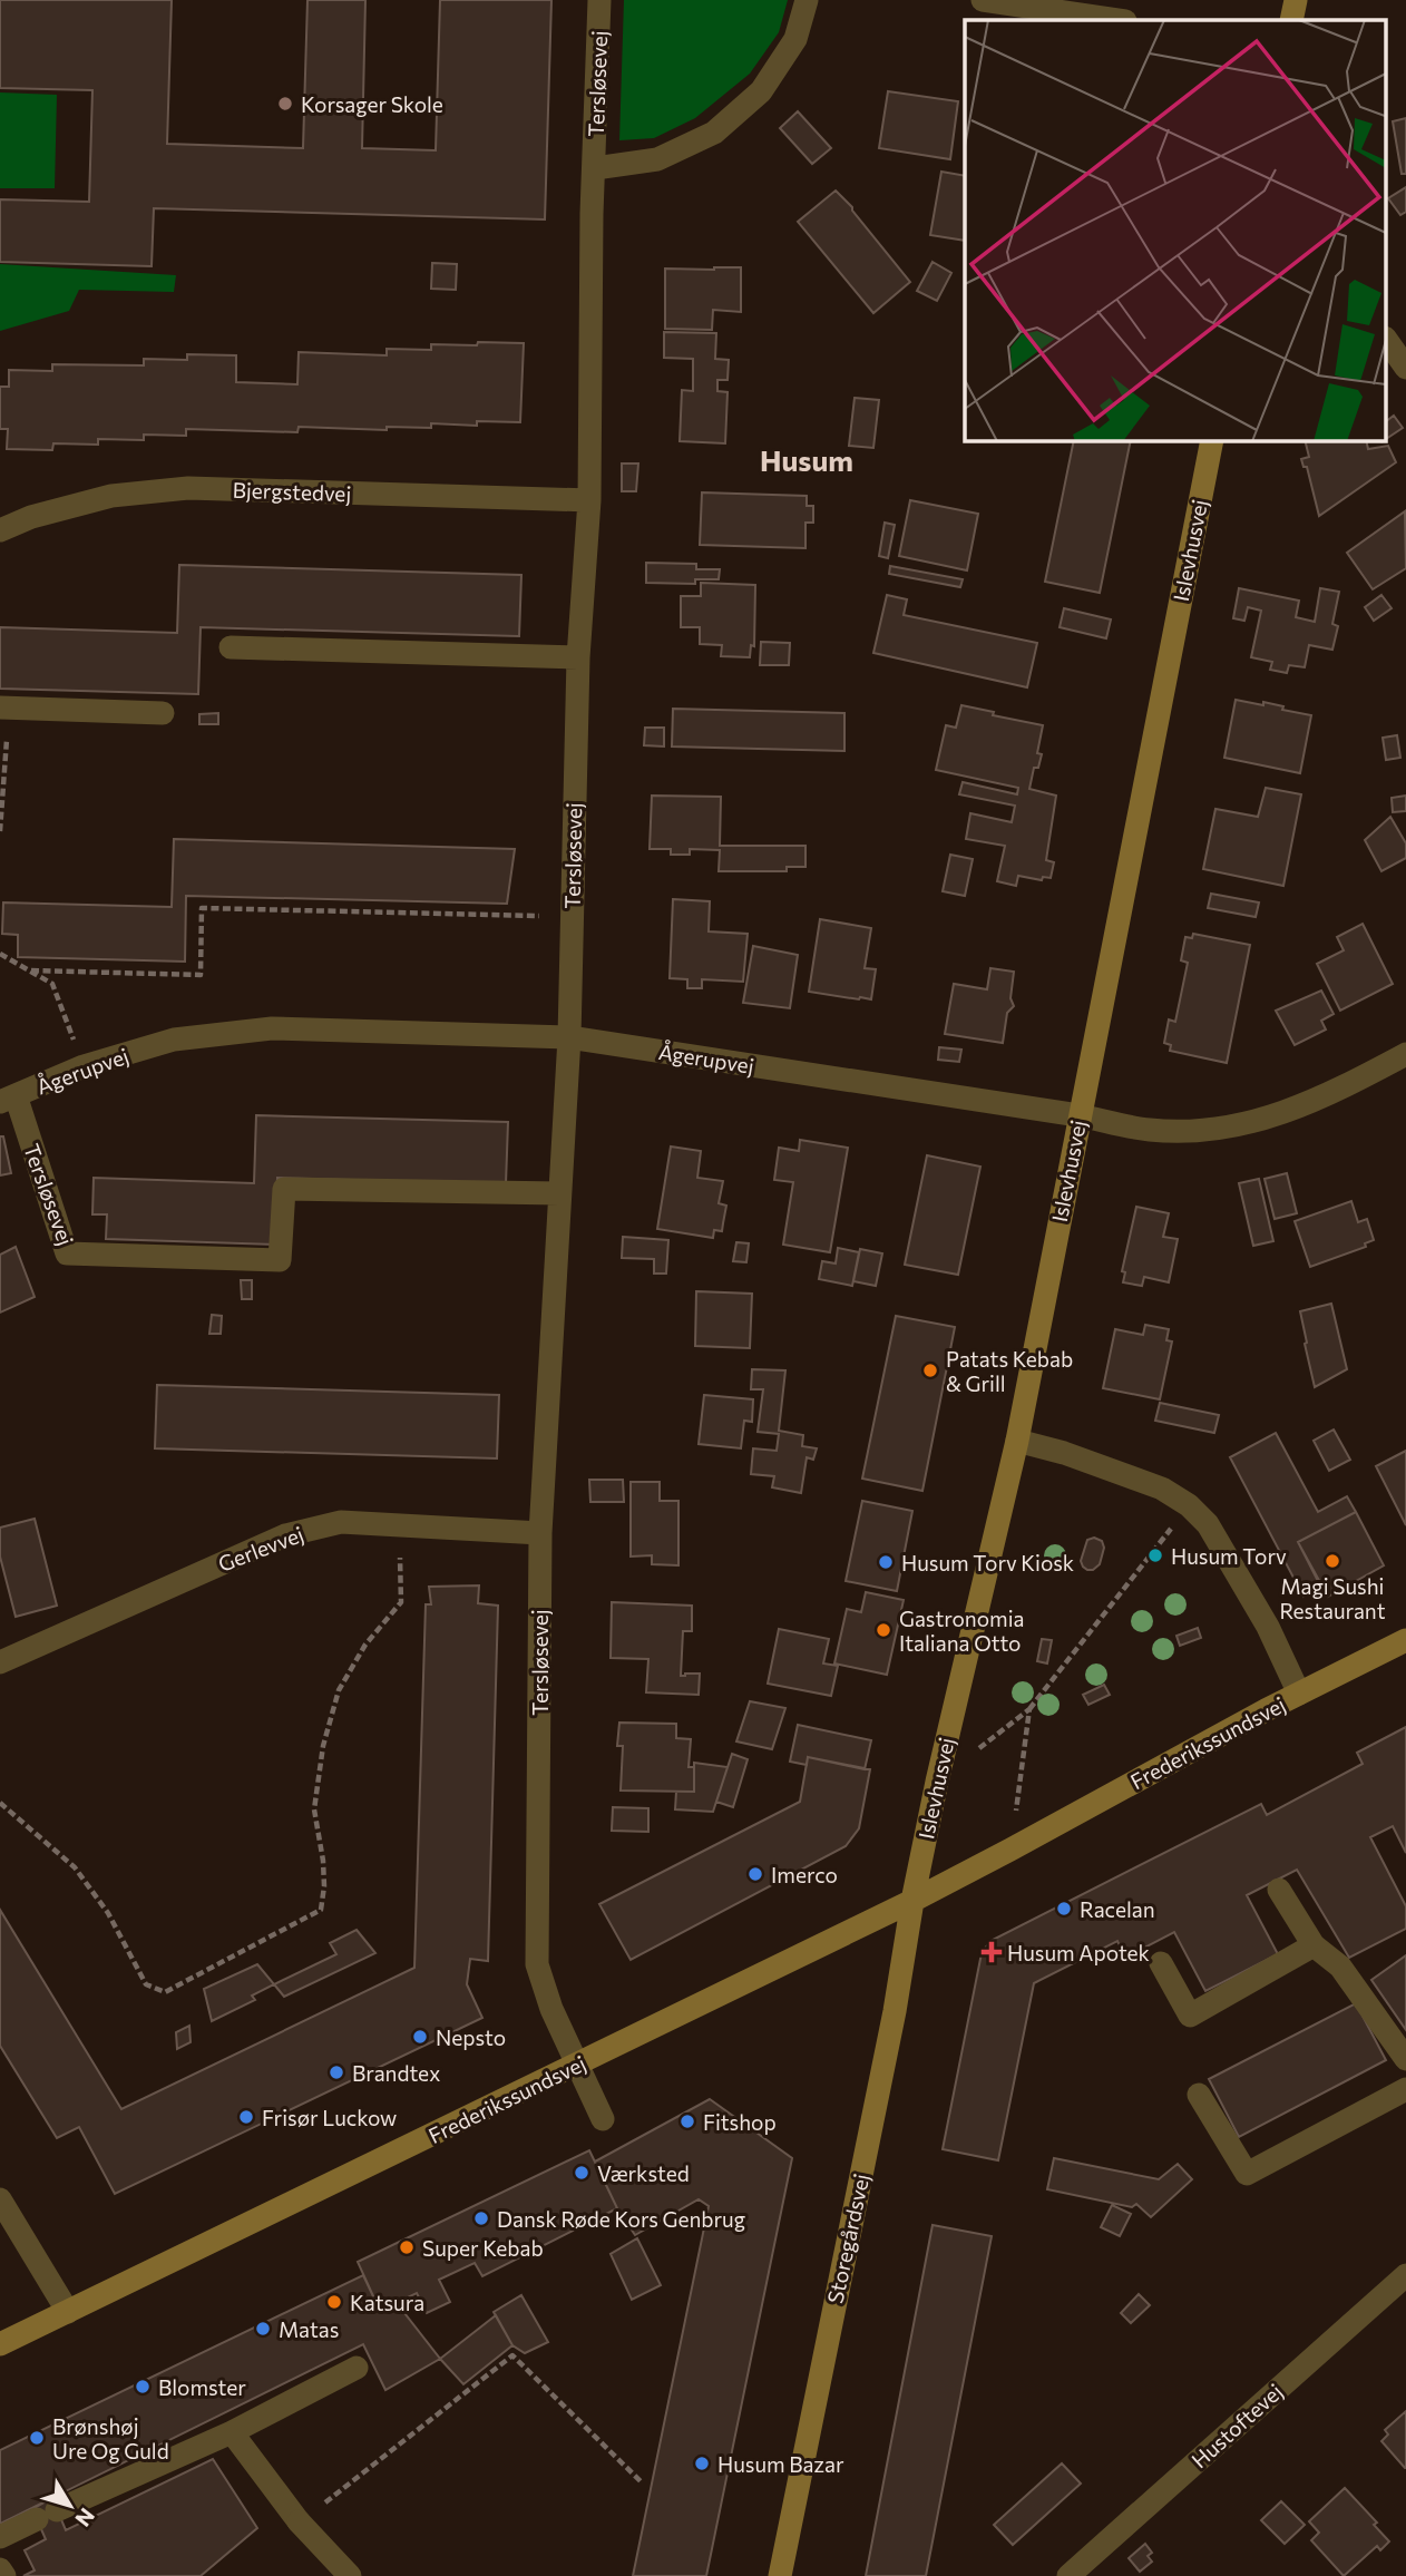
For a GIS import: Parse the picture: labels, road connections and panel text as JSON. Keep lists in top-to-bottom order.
{
  "streets": {
    "street": [
      "Tersløsevej",
      "Bjergstedvej",
      "Islevhusvej",
      "Ågerupvej",
      "Gerlevvej",
      "Frederikssundsvej",
      "Storegårdsvej",
      "Hustoftevej"
    ]
  },
  "crossings": [
    ["Tersløsevej", "Bjergstedvej"],
    ["Tersløsevej", "Ågerupvej"],
    ["Tersløsevej", "Gerlevvej"],
    ["Tersløsevej", "Frederikssundsvej"],
    ["Islevhusvej", "Ågerupvej"],
    ["Islevhusvej", "Frederikssundsvej"],
    ["Islevhusvej", "Storegårdsvej"],
    ["Frederikssundsvej", "Storegårdsvej"]
  ],
  "districts": ["Husum"],
  "places": {
    "other": [
      "Korsager Skole",
      "Patats Kebab & Grill",
      "Husum Torv",
      "Magi Sushi Restaurant",
      "Husum Torv Kiosk",
      "Gastronomia Italiana Otto",
      "Imerco",
      "Racelan",
      "Nepsto",
      "Brandtex",
      "Frisør Luckow",
      "Fitshop",
      "Værksted",
      "Dansk Røde Kors Genbrug",
      "Super Kebab",
      "Katsura",
      "Matas",
      "Blomster",
      "Brønshøj Ure Og Guld",
      "Husum Bazar"
    ],
    "health": ["Husum Apotek"]
  },
  "north": "bottom right"
}
